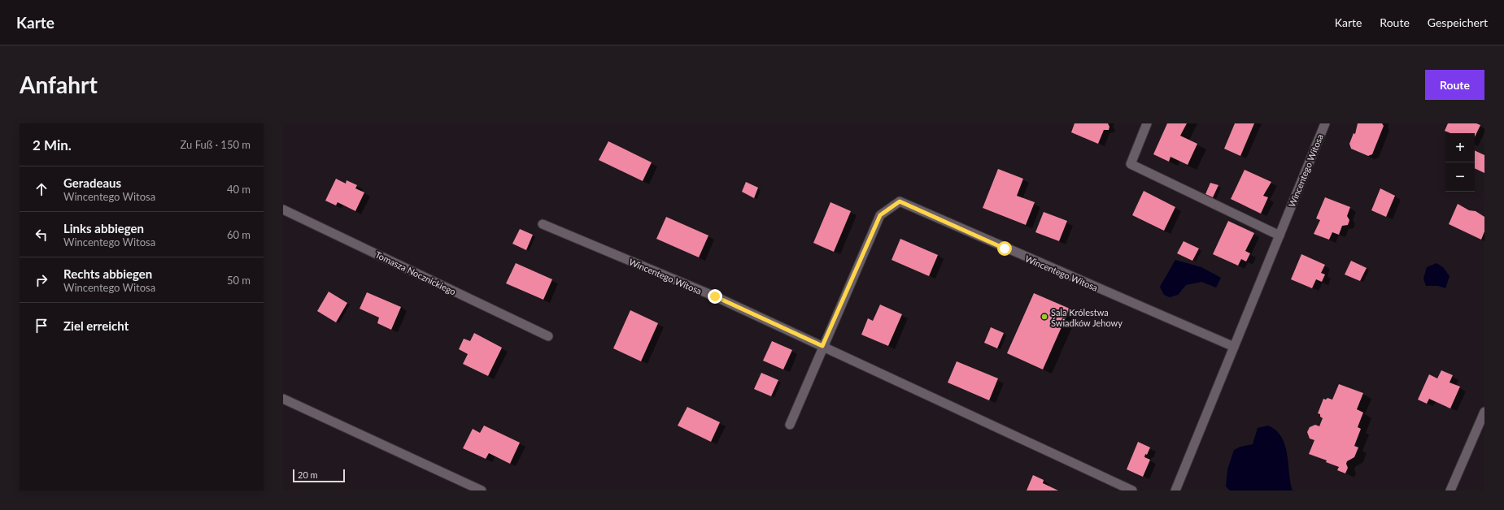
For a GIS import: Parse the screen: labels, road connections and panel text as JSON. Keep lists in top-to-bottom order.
{
  "streets": {
    "street": ["Wincentego Witosa", "Tomasza Nocznickiego"]
  },
  "places": ["Sala Królestwa Świadków Jehowy"],
  "scale_bar": "20 m",
  "page": {
    "header": "Karte",
    "nav": ["Karte", "Route", "Gespeichert"],
    "buttons": "Route",
    "title": "Anfahrt",
    "heading": ["2 Min.", "Zu Fuß · 150 m"],
    "map_buttons": ["+", "−"],
    "list": [
      ["Geradeaus", "Wincentego Witosa", "40 m"],
      ["Links abbiegen", "Wincentego Witosa", "60 m"],
      ["Rechts abbiegen", "Wincentego Witosa", "50 m"],
      "Ziel erreicht"
    ],
    "scale": "20 m"
  }
}
